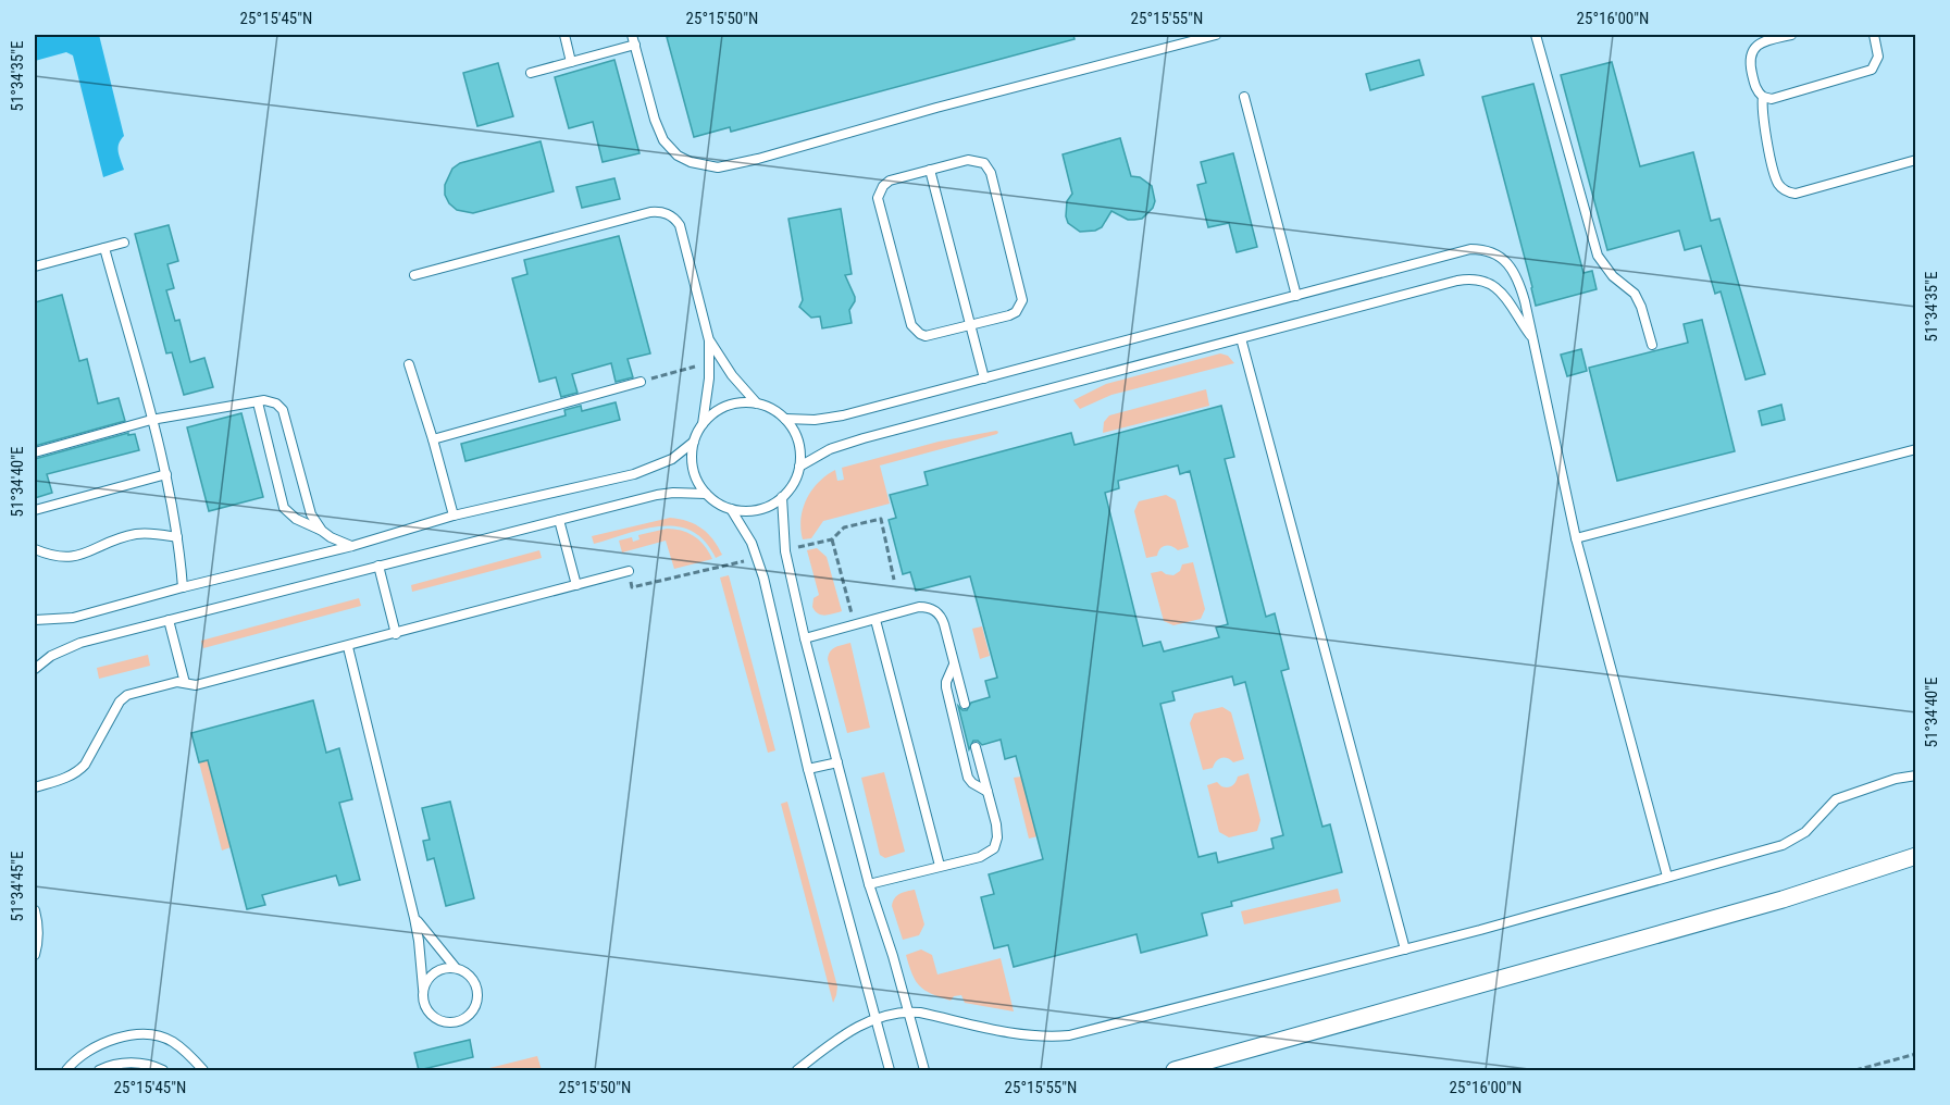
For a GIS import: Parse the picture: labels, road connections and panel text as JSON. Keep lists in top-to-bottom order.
{
  "coordinates": [
    "25°15'45\"N",
    "25°15'50\"N",
    "25°15'55\"N",
    "25°16'00\"N",
    "51°34'35\"E",
    "51°34'40\"E",
    "51°34'45\"E"
  ]
}
